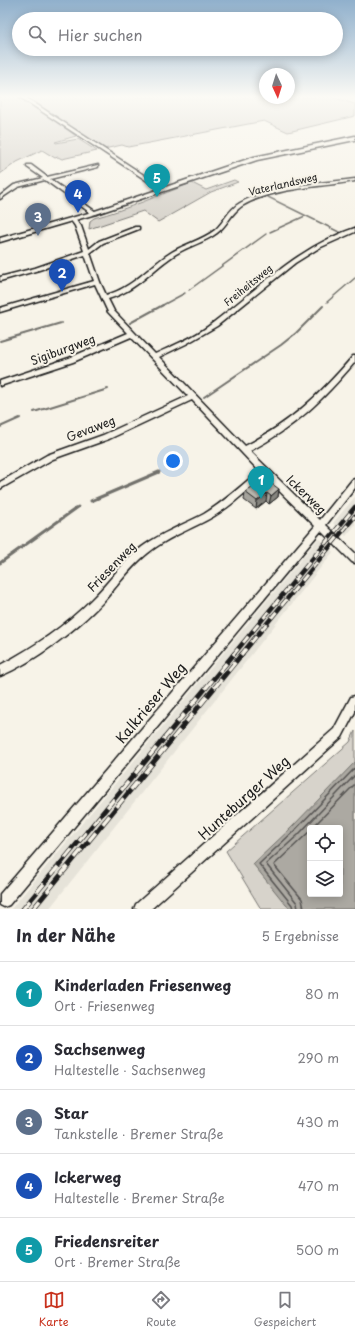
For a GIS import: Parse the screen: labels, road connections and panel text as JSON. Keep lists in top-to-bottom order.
{
  "streets": {
    "street": [
      "Vaterlandsweg",
      "Freiheitsweg",
      "Sigiburgweg",
      "Gevaweg",
      "Ickerweg",
      "Friesenweg",
      "Kalkrieser Weg",
      "Hunteburger Weg"
    ]
  },
  "crossings": [
    ["Vaterlandsweg", "Ickerweg"],
    ["Freiheitsweg", "Ickerweg"],
    ["Sigiburgweg", "Ickerweg"],
    ["Gevaweg", "Ickerweg"],
    ["Ickerweg", "Friesenweg"],
    ["Ickerweg", "Kalkrieser Weg"]
  ],
  "north": "bottom",
  "page": {
    "search": "Hier suchen",
    "pins": [
      "5",
      "4",
      "3",
      "2",
      "1"
    ],
    "heading": ["In der Nähe", "5 Ergebnisse"],
    "list": [
      {
        "mark": "1",
        "name": "Kinderladen Friesenweg",
        "note": "Ort · Friesenweg",
        "value": "80 m"
      },
      {
        "mark": "2",
        "name": "Sachsenweg",
        "note": "Haltestelle · Sachsenweg",
        "value": "290 m"
      },
      {
        "mark": "3",
        "name": "Star",
        "note": "Tankstelle · Bremer Straße",
        "value": "430 m"
      },
      {
        "mark": "4",
        "name": "Ickerweg",
        "note": "Haltestelle · Bremer Straße",
        "value": "470 m"
      },
      {
        "mark": "5",
        "name": "Friedensreiter",
        "note": "Ort · Bremer Straße",
        "value": "500 m"
      }
    ],
    "nav": ["Karte", "Route", "Gespeichert"]
  }
}
